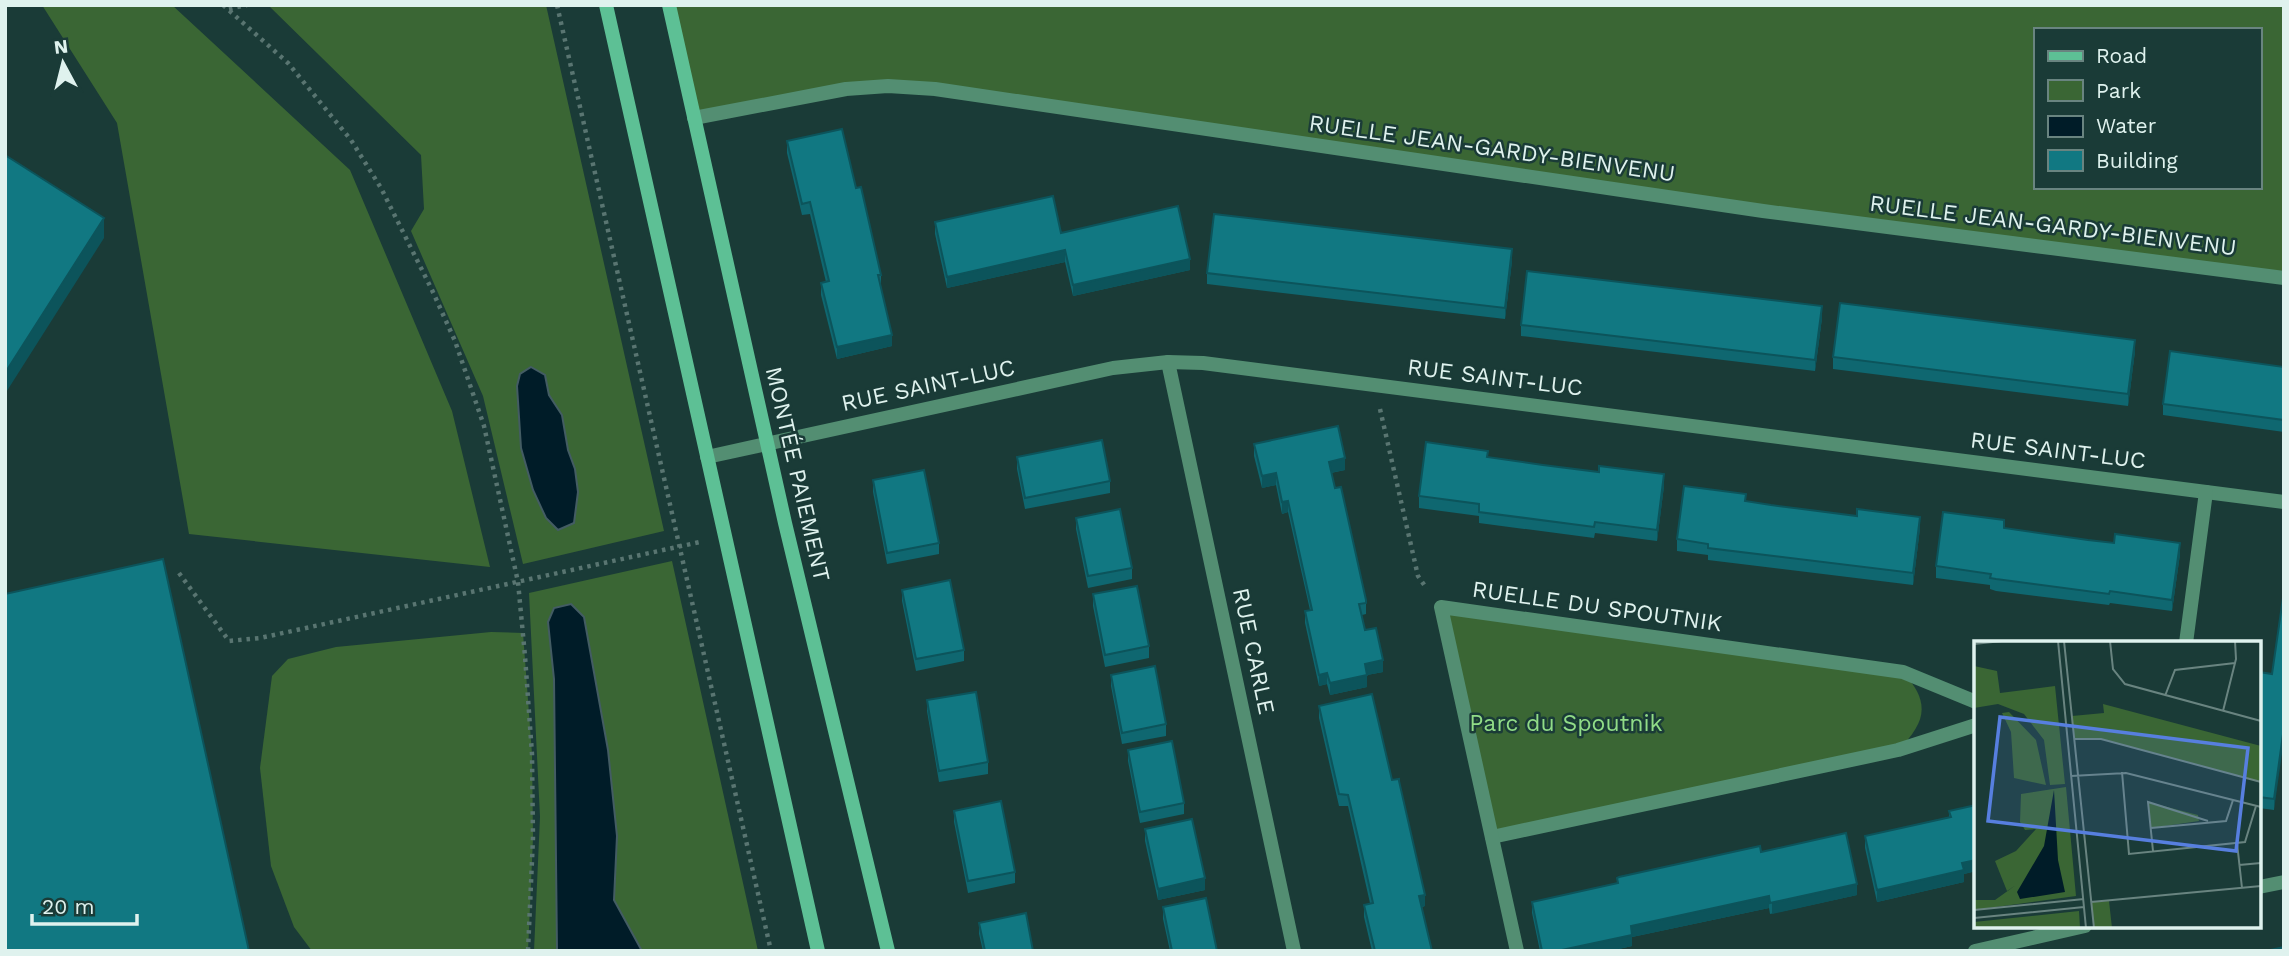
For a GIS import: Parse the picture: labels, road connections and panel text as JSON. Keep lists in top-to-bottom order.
{
  "streets": {
    "main road": ["MONTÉE PAIEMENT"],
    "street": [
      "RUELLE JEAN-GARDY-BIENVENU",
      "RUE SAINT-LUC",
      "RUELLE DU SPOUTNIK",
      "RUE CARLE"
    ]
  },
  "crossings": [
    ["RUELLE JEAN-GARDY-BIENVENU", "MONTÉE PAIEMENT"],
    ["RUE SAINT-LUC", "MONTÉE PAIEMENT"],
    ["RUE SAINT-LUC", "RUE CARLE"]
  ],
  "parks": ["Parc du Spoutnik"],
  "legend": [
    "Road",
    "Park",
    "Water",
    "Building"
  ],
  "scale_bar": "20 m",
  "north": "top"
}
